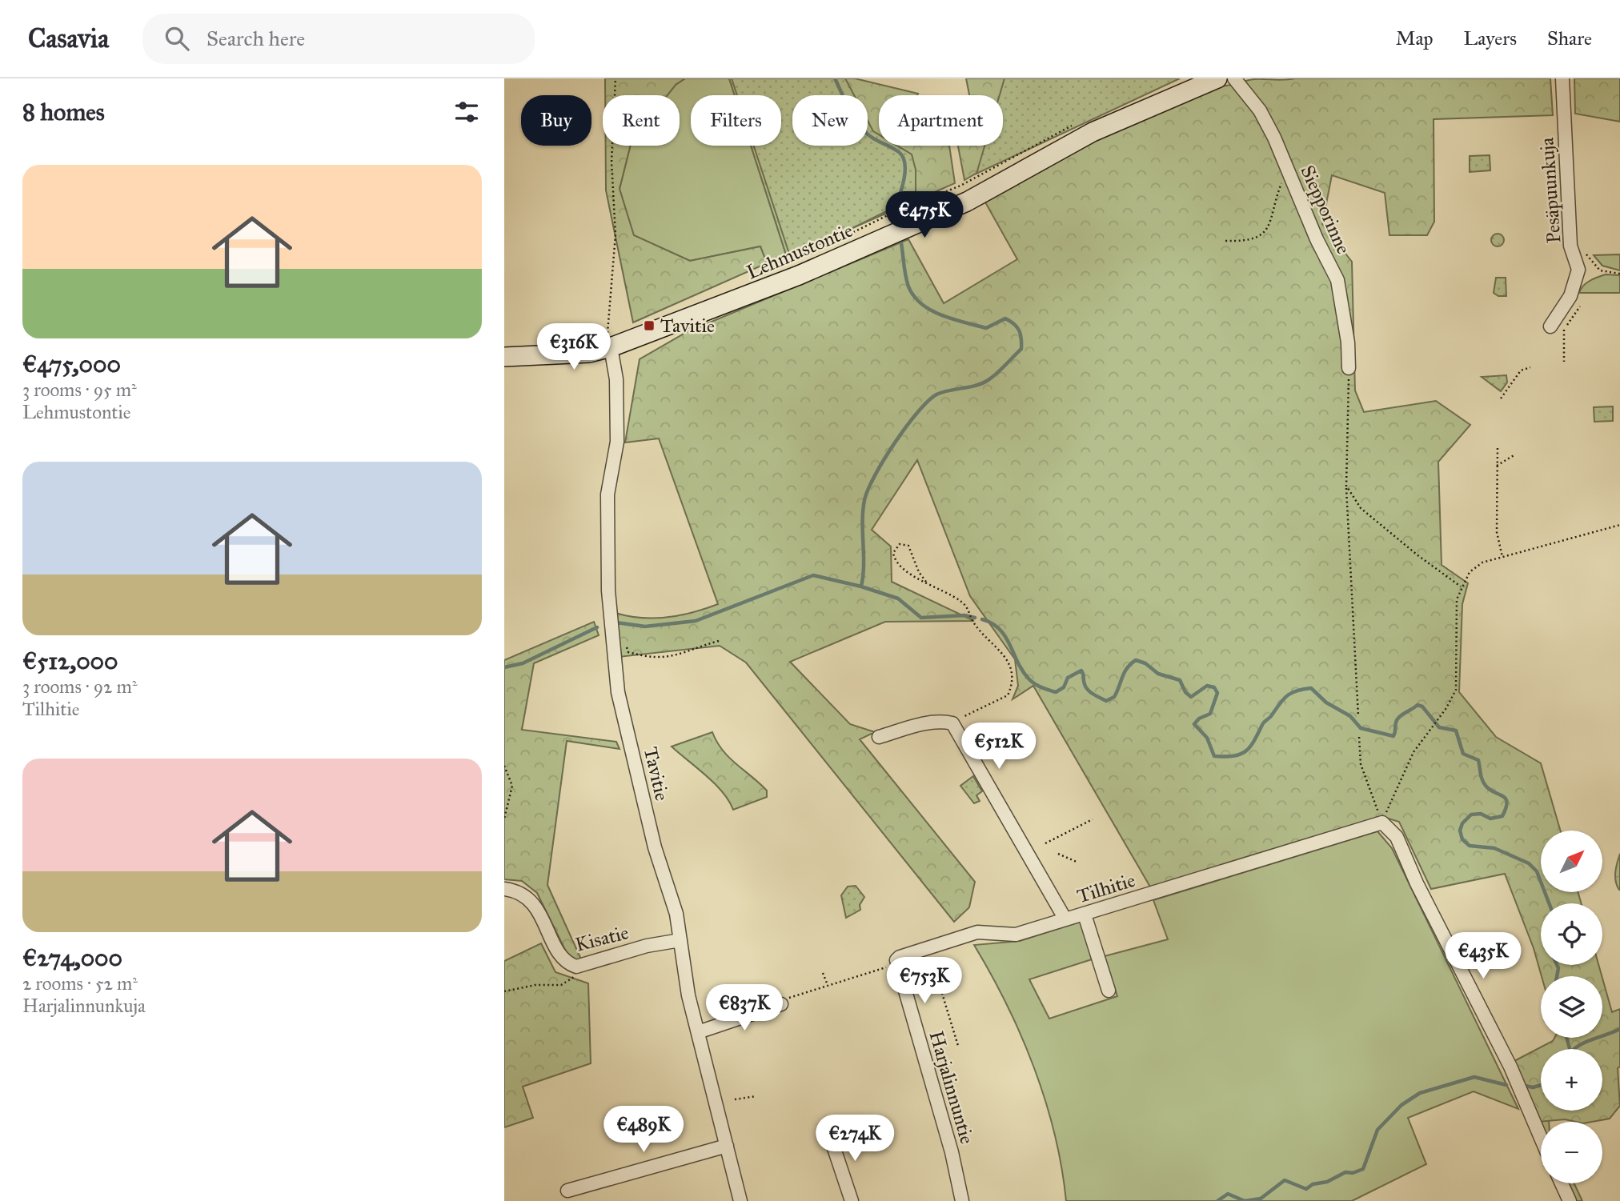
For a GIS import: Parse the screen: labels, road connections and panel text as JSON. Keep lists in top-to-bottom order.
{
  "streets": {
    "main road": ["Lehmustontie"],
    "street": [
      "Pesäpuunkuja",
      "Siepporinne",
      "Tavitie",
      "Tilhitie",
      "Kisatie",
      "Harjalinnuntie"
    ]
  },
  "crossings": [
    ["Lehmustontie", "Tavitie"],
    ["Tavitie", "Kisatie"]
  ],
  "places": {
    "transit": ["Tavitie"]
  },
  "north": "top right",
  "page": {
    "header": "Casavia",
    "search": "Search here",
    "nav": ["Map", "Layers", "Share"],
    "heading": "8 homes",
    "chip": [
      "Buy",
      "Rent",
      "Filters",
      "New",
      "Apartment"
    ],
    "list": [
      {
        "name": "€475,000",
        "note": "3 rooms · 95 m² · Lehmustontie"
      },
      {
        "name": "€512,000",
        "note": "3 rooms · 92 m² · Tilhitie"
      },
      {
        "name": "€274,000",
        "note": "2 rooms · 52 m² · Harjalinnunkuja"
      }
    ],
    "price": [
      "€475K",
      "€316K",
      "€512K",
      "€435K",
      "€753K",
      "€837K",
      "€489K",
      "€274K"
    ],
    "map_buttons": ["+", "−"]
  }
}
